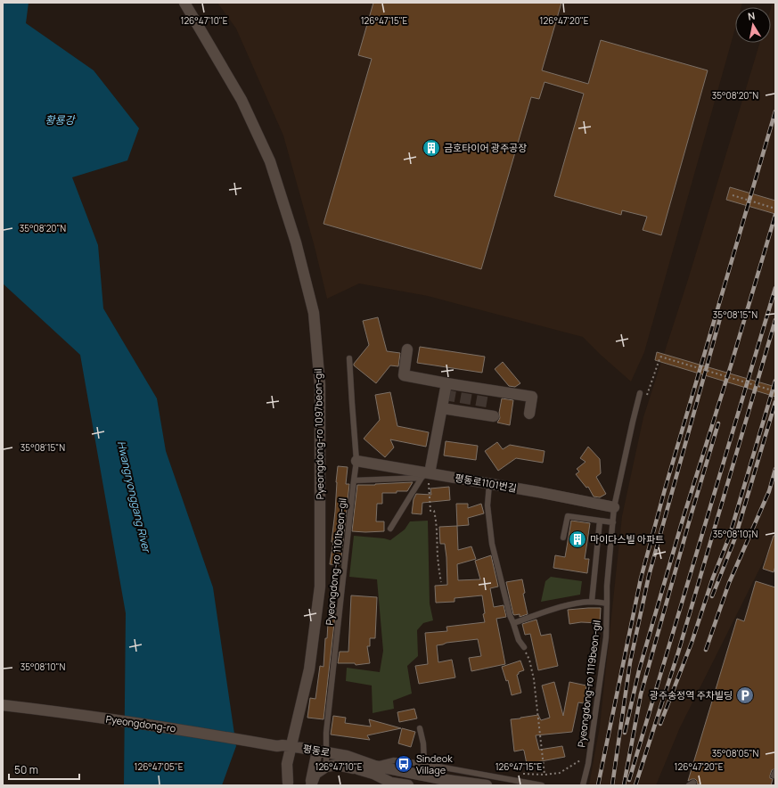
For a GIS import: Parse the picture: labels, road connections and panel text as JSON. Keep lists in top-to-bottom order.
{
  "streets": {
    "street": [
      "Pyeongdong-ro 1097beon-gil",
      "평동로1101번길",
      "Pyeongdong-ro",
      "평동로"
    ],
    "lane": ["Pyeongdong-ro 1101beon-gil", "Pyeongdong-ro 1119beon-gil"]
  },
  "crossings": [
    ["Pyeongdong-ro 1097beon-gil", "평동로"],
    ["평동로1101번길", "Pyeongdong-ro 1101beon-gil"],
    ["평동로1101번길", "Pyeongdong-ro 1119beon-gil"],
    ["Pyeongdong-ro 1101beon-gil", "평동로"],
    ["Pyeongdong-ro", "평동로"]
  ],
  "water": ["황룡강", "Hwangryonggang River"],
  "places": {
    "building": ["금호타이어 광주공장", "마이다스빌 아파트"],
    "parking": ["광주송정역 주차빌딩"],
    "bus stop": ["Sindeok Village"]
  },
  "scale_bar": "50 m",
  "north": "top",
  "coordinates": [
    "126°47'10\"E",
    "126°47'15\"E",
    "126°47'20\"E",
    "35°08'20\"N",
    "35°08'15\"N",
    "35°08'10\"N",
    "35°08'05\"N",
    "126°47'05\"E"
  ]
}
